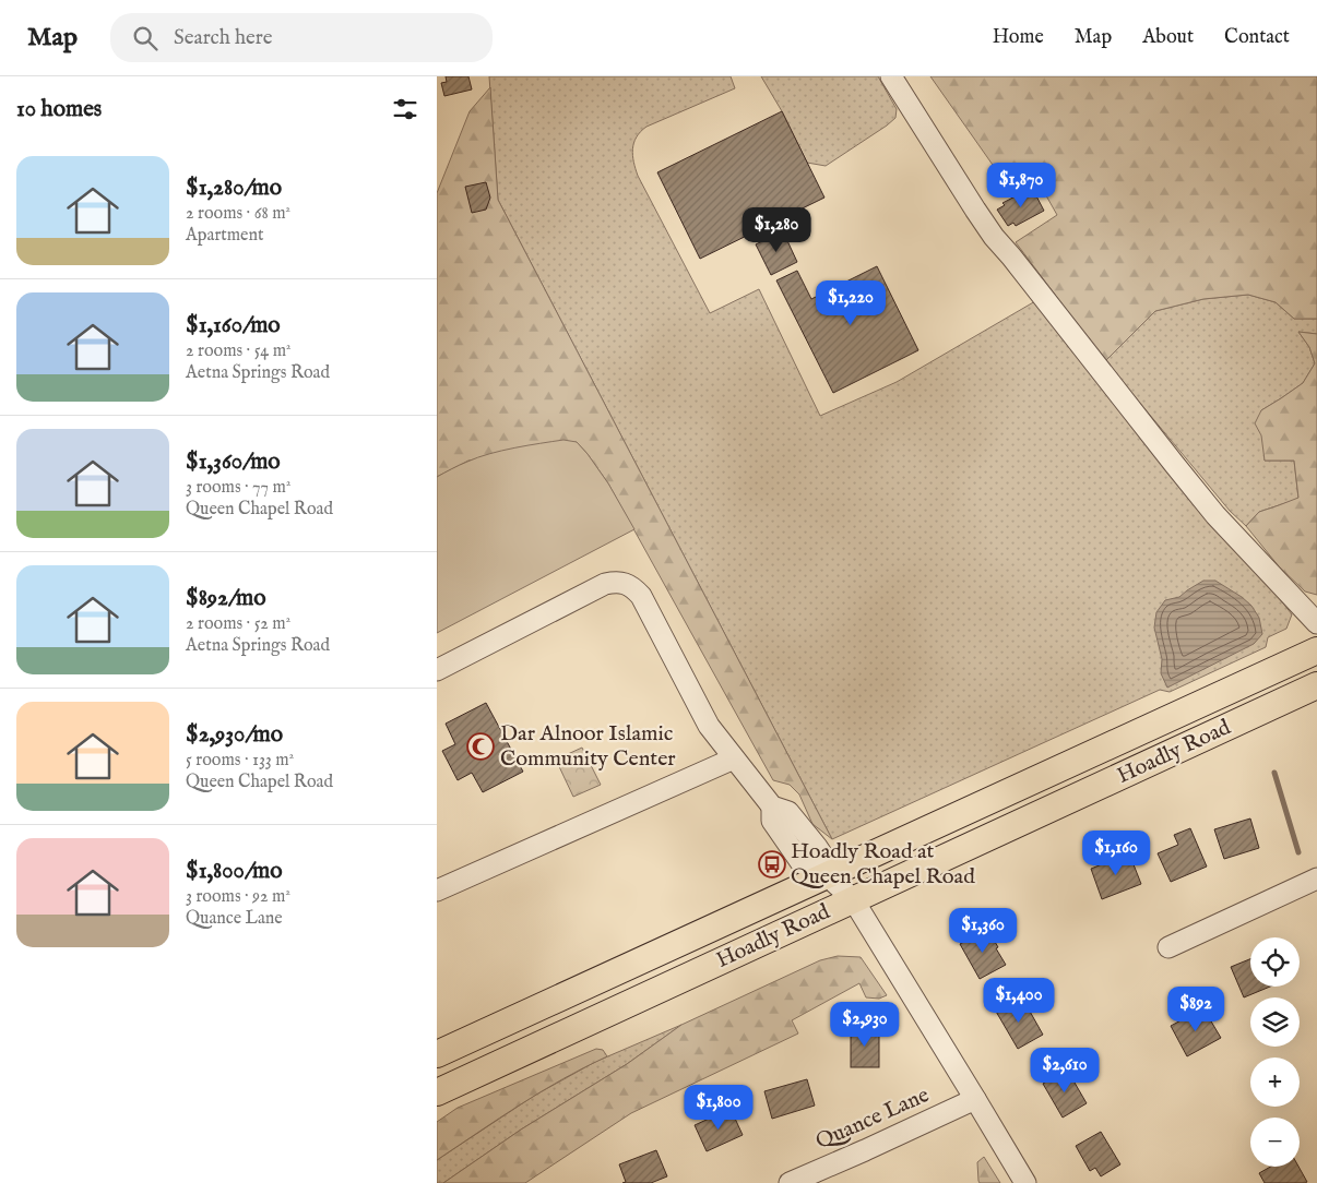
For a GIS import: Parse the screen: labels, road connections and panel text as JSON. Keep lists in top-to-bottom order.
{
  "streets": {
    "main road": ["Hoadly Road"],
    "street": ["Quance Lane"]
  },
  "places": {
    "mosque": ["Dar Alnoor Islamic Community Center"],
    "bus stop": ["Hoadly Road at Queen Chapel Road"]
  },
  "page": {
    "header": "Map",
    "search": "Search here",
    "nav": [
      "Home",
      "Map",
      "About",
      "Contact"
    ],
    "heading": "10 homes",
    "list": [
      {
        "name": "$1,280/mo",
        "note": "2 rooms · 68 m² · Apartment"
      },
      {
        "name": "$1,160/mo",
        "note": "2 rooms · 54 m² · Aetna Springs Road"
      },
      {
        "name": "$1,360/mo",
        "note": "3 rooms · 77 m² · Queen Chapel Road"
      },
      {
        "name": "$892/mo",
        "note": "2 rooms · 52 m² · Aetna Springs Road"
      },
      {
        "name": "$2,930/mo",
        "note": "5 rooms · 133 m² · Queen Chapel Road"
      },
      {
        "name": "$1,800/mo",
        "note": "3 rooms · 92 m² · Quance Lane"
      }
    ],
    "price": [
      "$1,870",
      "$1,280",
      "$1,220",
      "$1,160",
      "$1,360",
      "$1,400",
      "$892",
      "$2,930",
      "$2,610",
      "$1,800"
    ],
    "map_buttons": ["+", "−"]
  }
}
